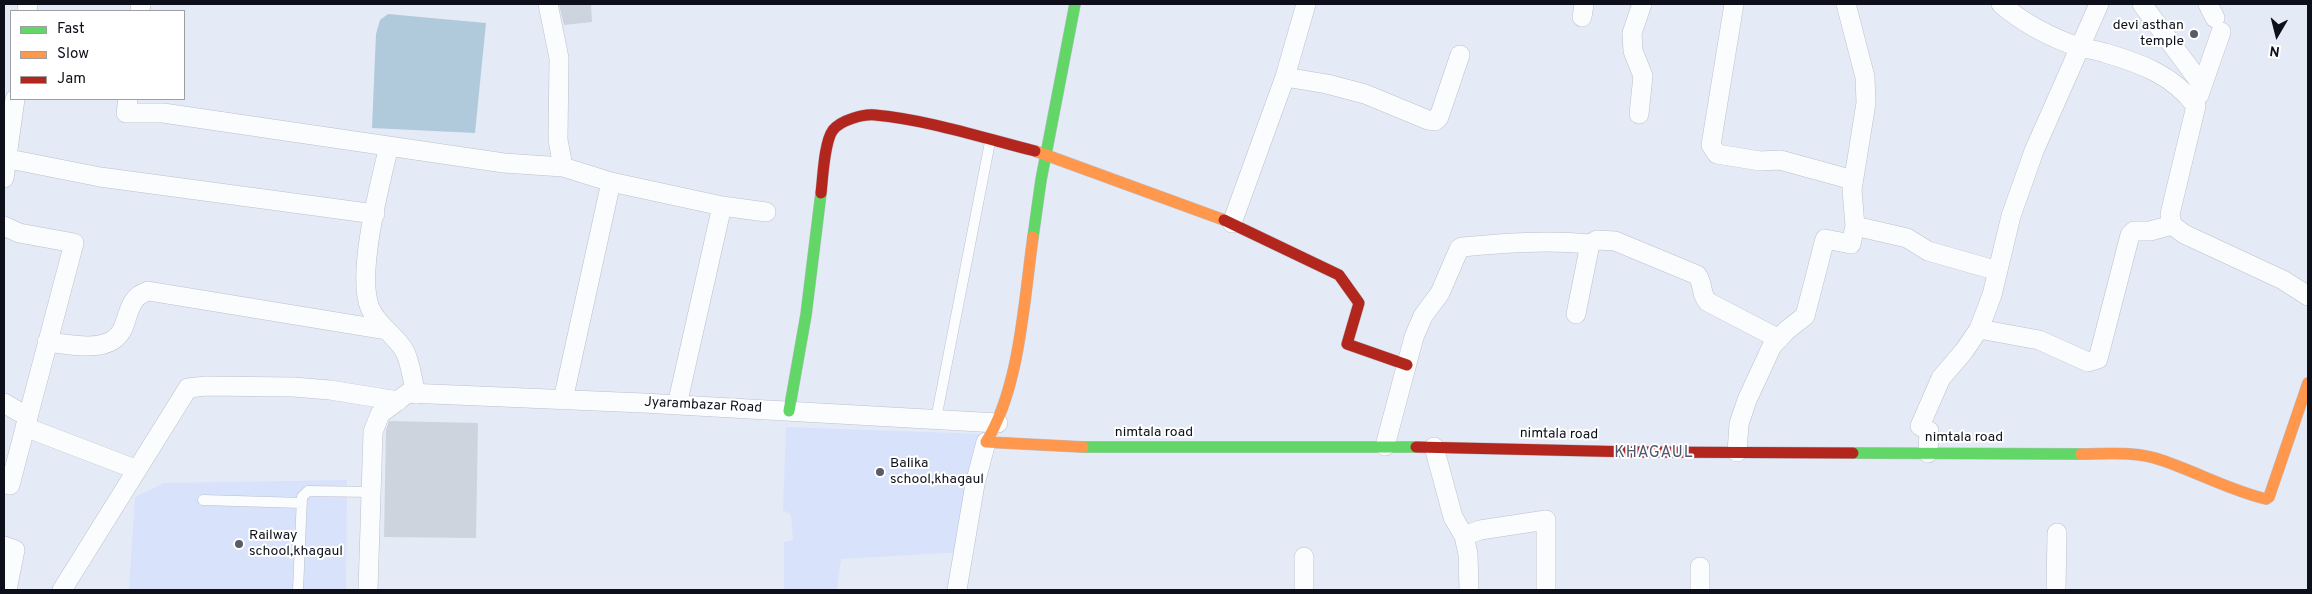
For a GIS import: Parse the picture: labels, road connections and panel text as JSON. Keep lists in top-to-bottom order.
{
  "streets": {
    "street": ["Jyarambazar Road", "nimtala road"]
  },
  "districts": ["KHAGAUL"],
  "places": ["devi asthan temple", "Balika school,khagaul", "Railway school,khagaul"],
  "legend": ["Fast", "Slow", "Jam"],
  "north": "bottom"
}
